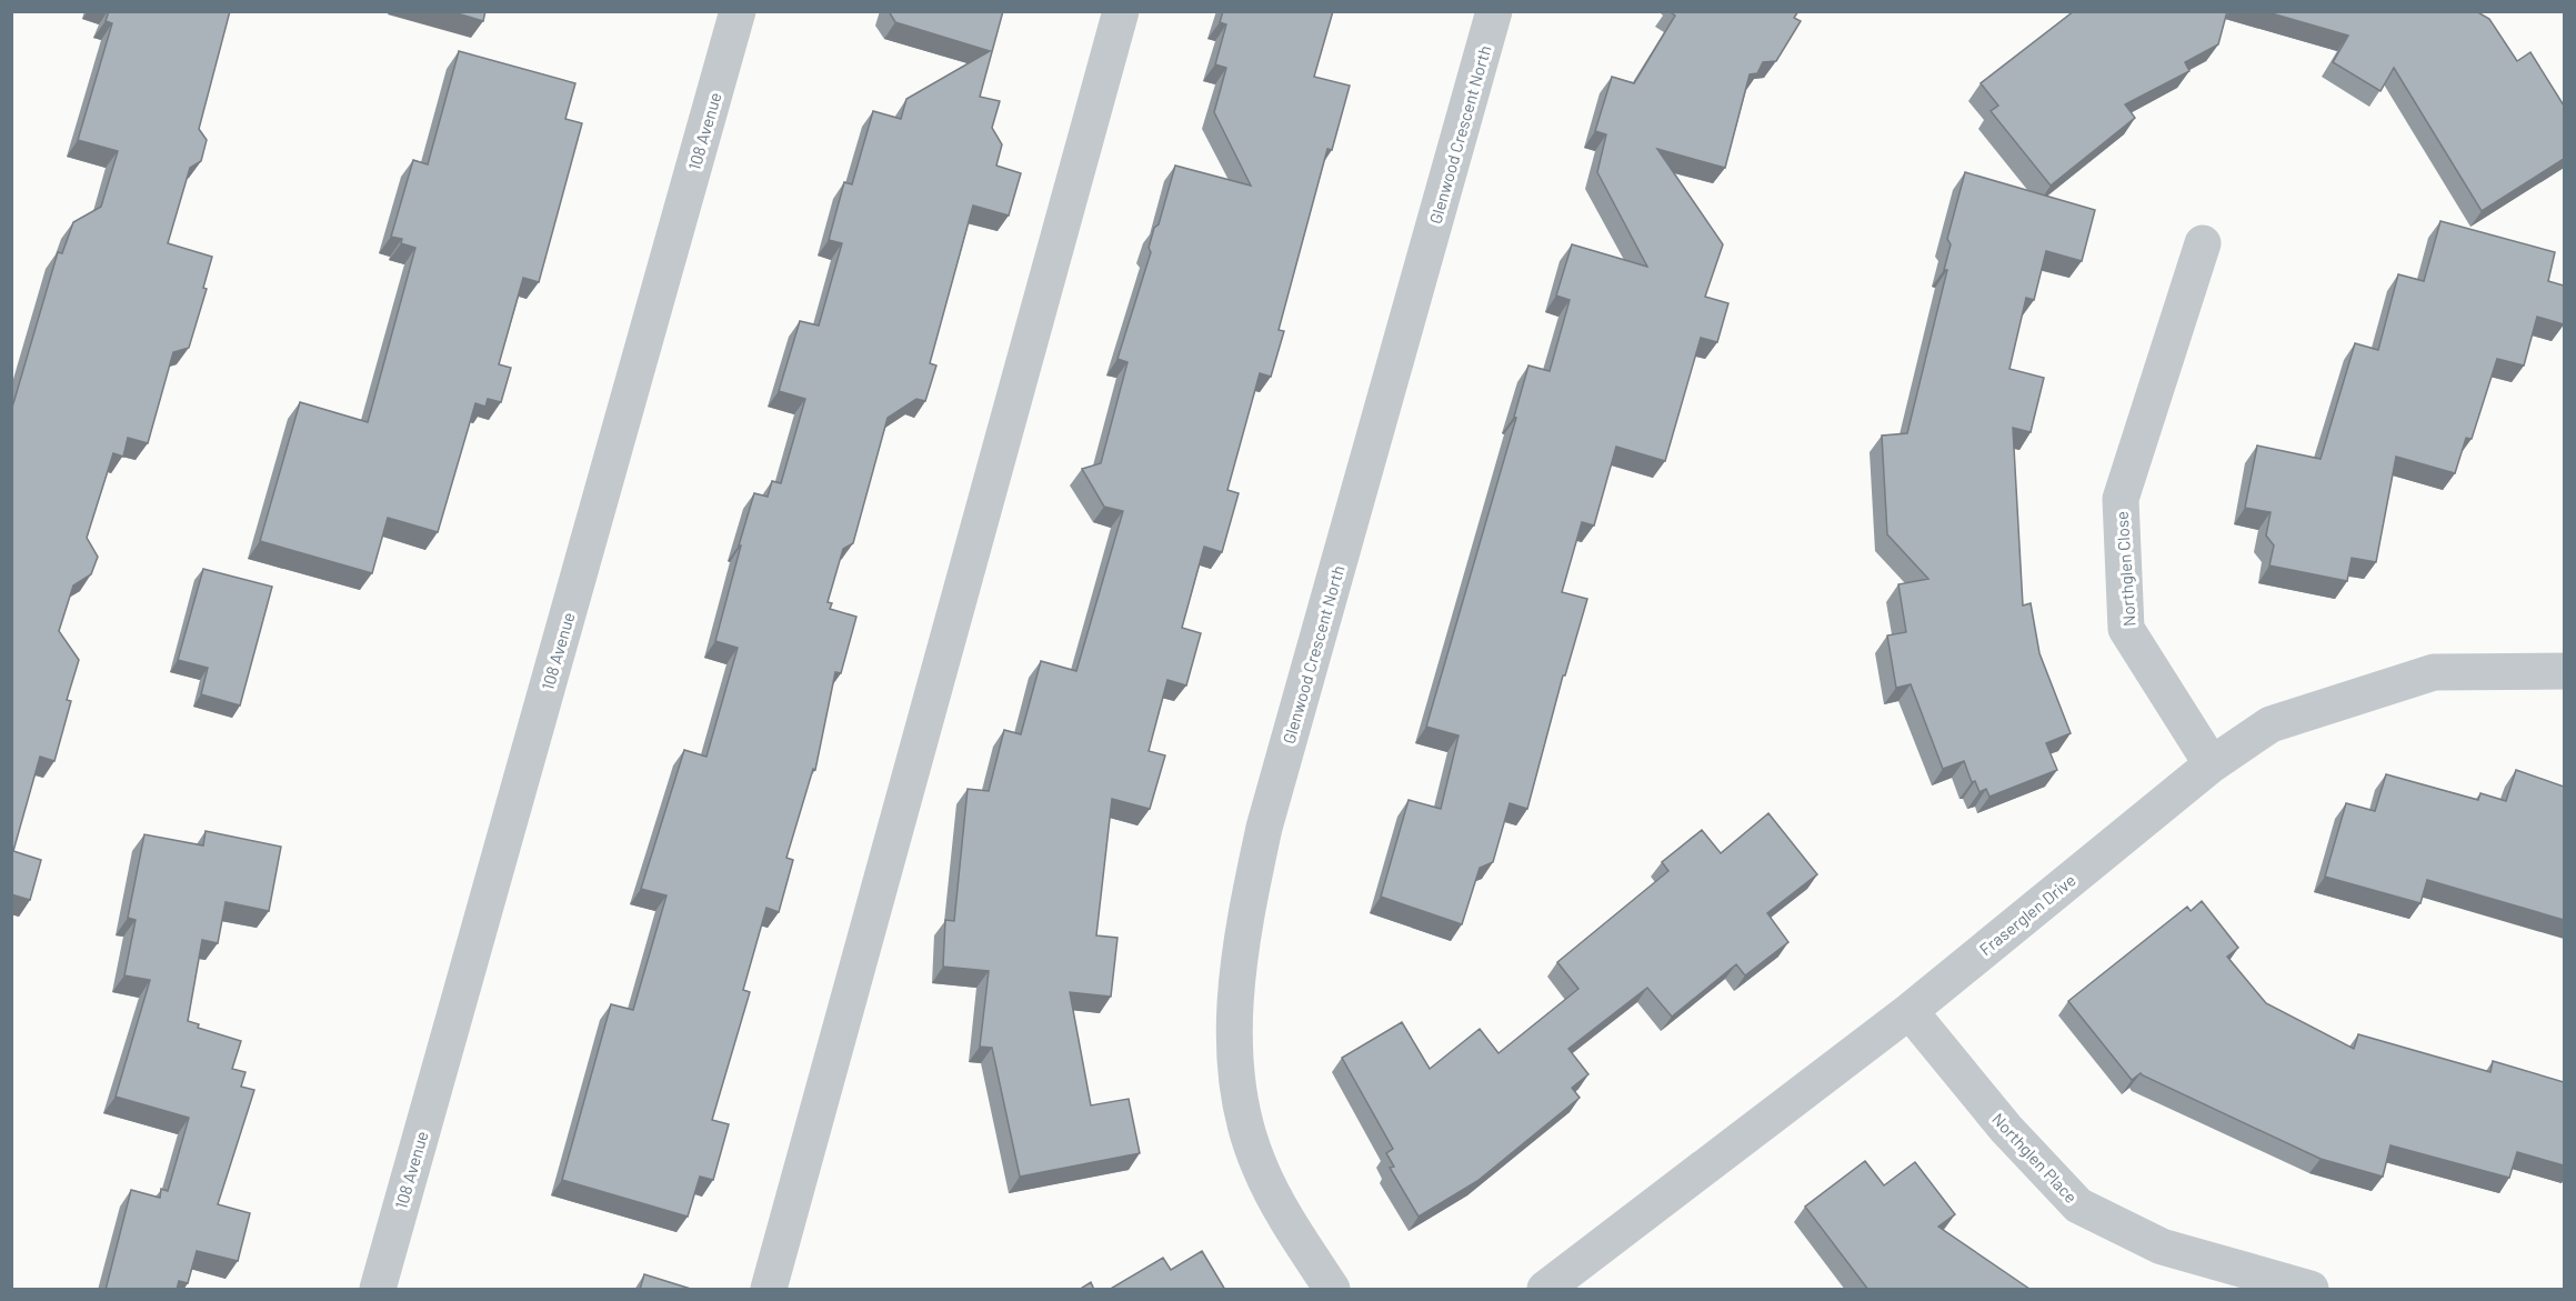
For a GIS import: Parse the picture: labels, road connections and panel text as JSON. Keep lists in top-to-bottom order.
{
  "streets": {
    "street": [
      "108 Avenue",
      "Glenwood Crescent North",
      "Northglen Close",
      "Fraserglen Drive",
      "Northglen Place"
    ]
  },
  "crossings": [
    ["Northglen Close", "Fraserglen Drive"],
    ["Fraserglen Drive", "Northglen Place"]
  ]
}
